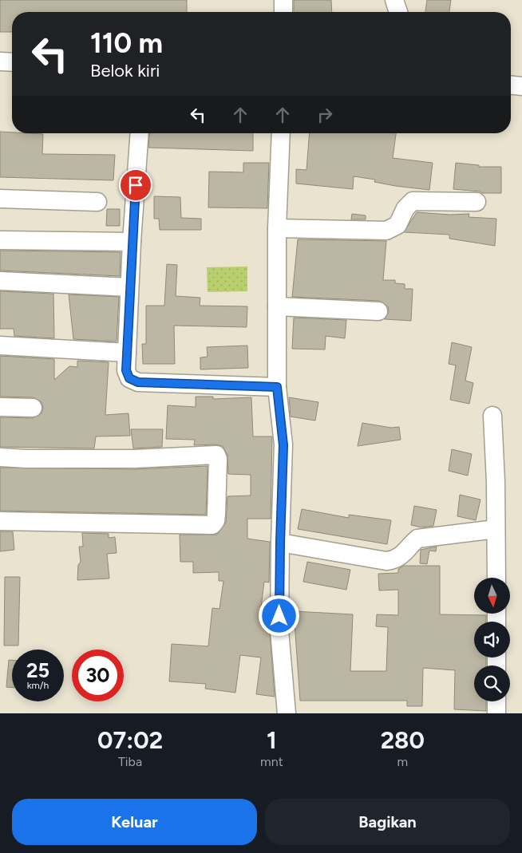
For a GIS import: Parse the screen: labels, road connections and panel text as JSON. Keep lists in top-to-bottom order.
{
  "north": "bottom",
  "page": {
    "turn": ["110 m", "Belok kiri"],
    "speed": "25 km/h",
    "limit": "30",
    "eta": [
      "07:02",
      "Tiba",
      "1",
      "mnt",
      "280",
      "m"
    ],
    "buttons": ["Keluar", "Bagikan"]
  }
}
